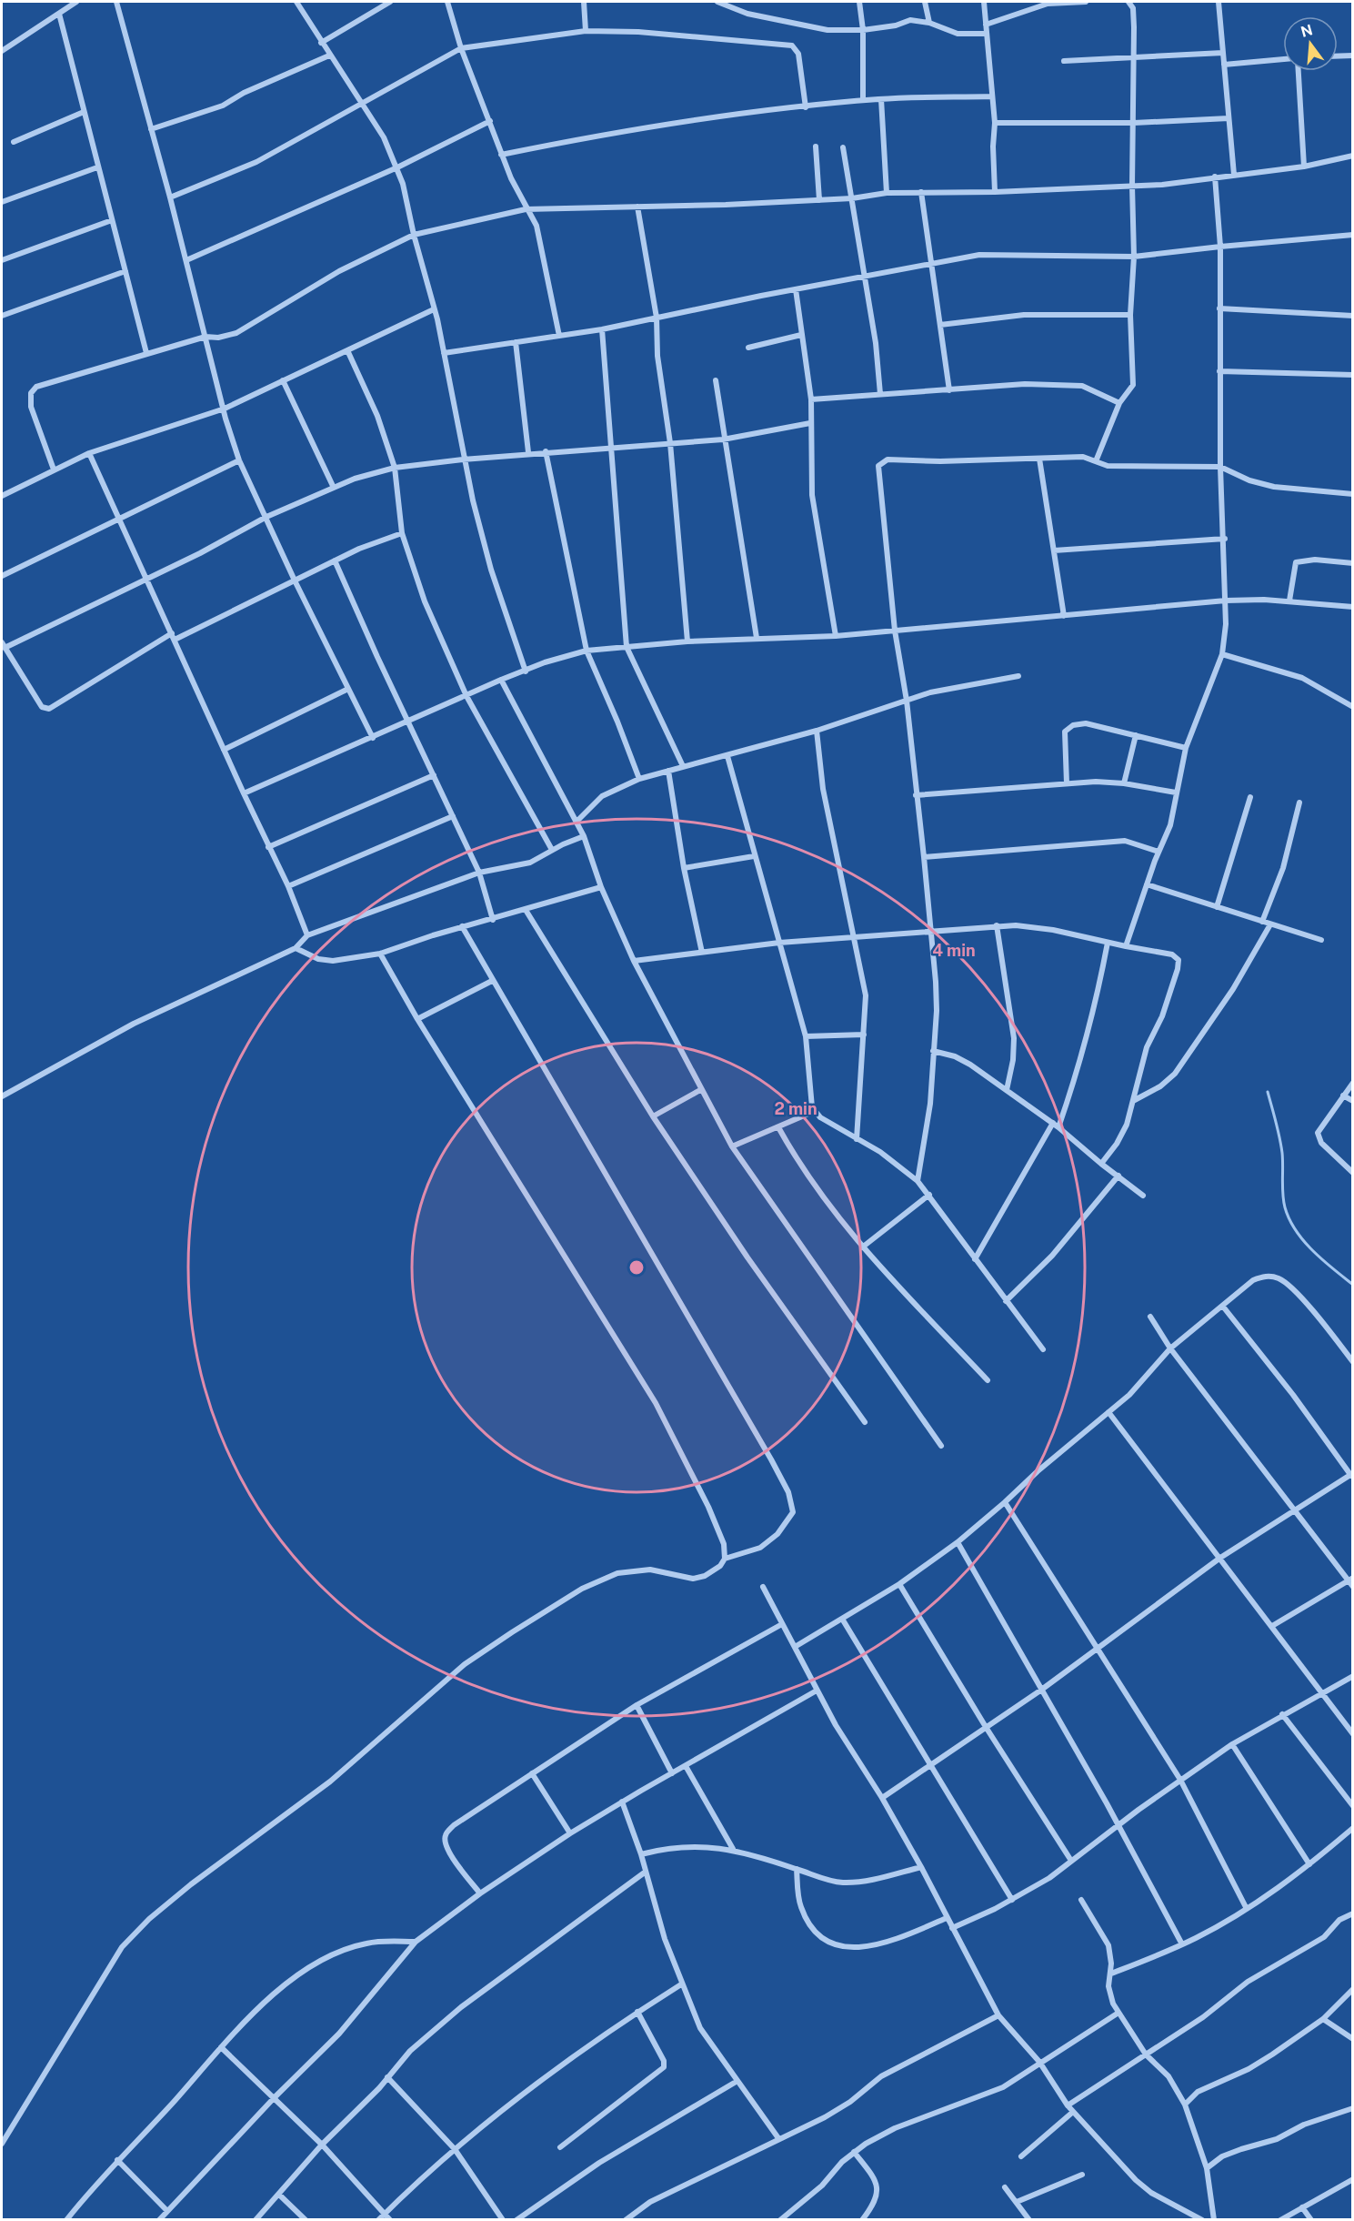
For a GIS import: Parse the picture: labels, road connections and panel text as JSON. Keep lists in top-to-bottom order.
{
  "north": "top",
  "rings": ["4 min", "2 min"]
}
